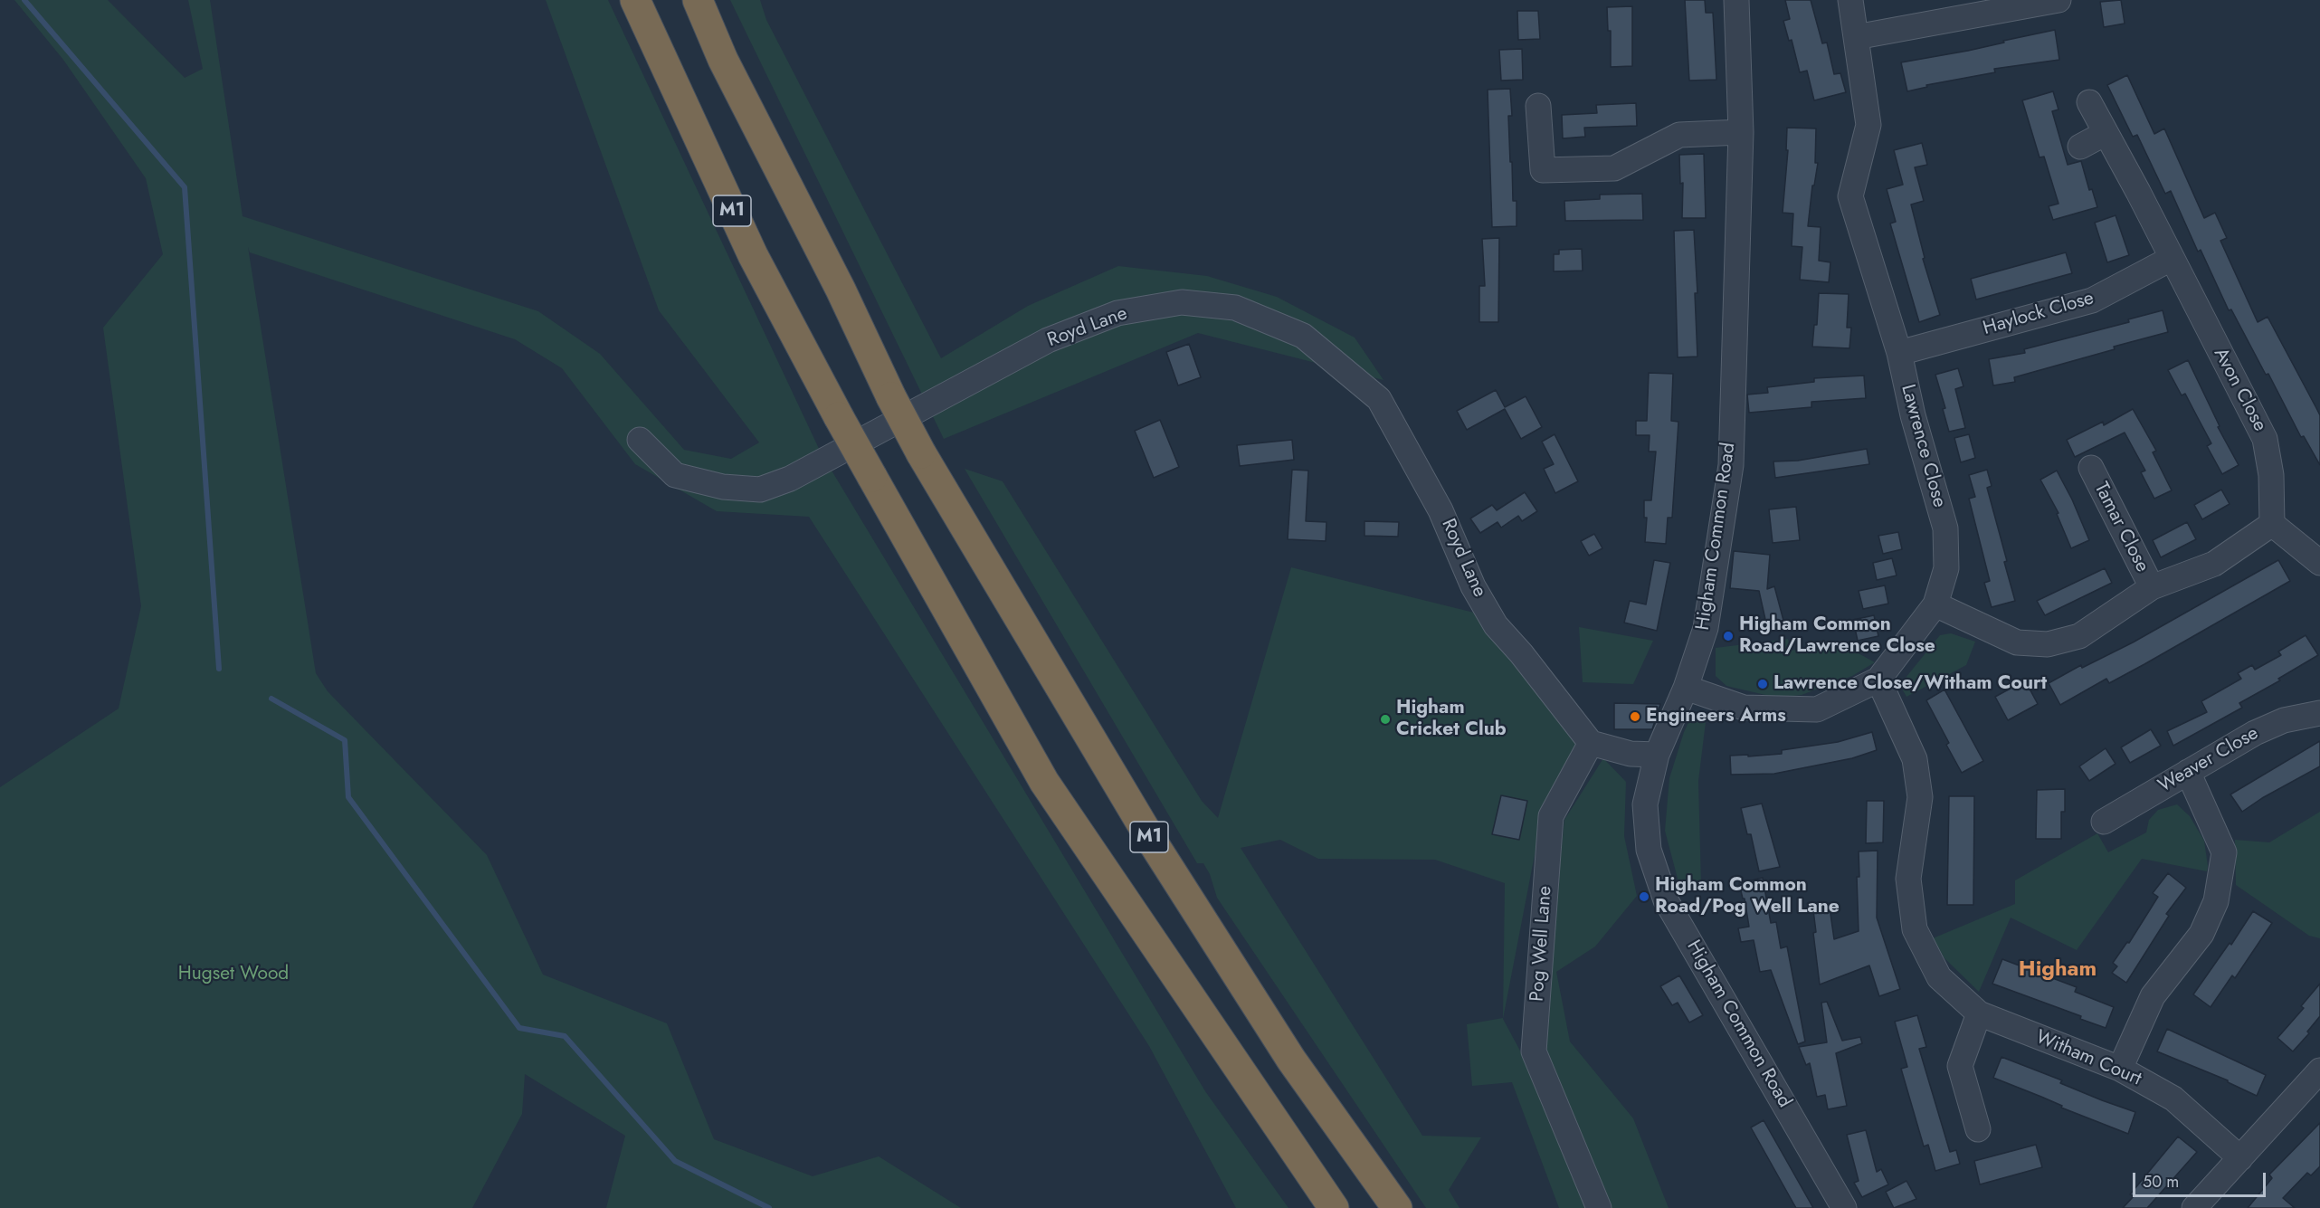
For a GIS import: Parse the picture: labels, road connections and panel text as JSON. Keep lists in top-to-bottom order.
{
  "streets": {
    "highway": ["M1"],
    "street": [
      "Haylock Close",
      "Royd Lane",
      "Avon Close",
      "Lawrence Close",
      "Tamar Close",
      "Higham Common Road",
      "Weaver Close",
      "Pog Well Lane",
      "Witham Court"
    ]
  },
  "crossings": [
    ["Haylock Close", "Avon Close"],
    ["Haylock Close", "Lawrence Close"],
    ["Royd Lane", "Pog Well Lane"],
    ["Lawrence Close", "Higham Common Road"],
    ["Lawrence Close", "Witham Court"]
  ],
  "districts": ["Higham"],
  "parks": ["Hugset Wood"],
  "places": [
    "Higham Common Road/Lawrence Close",
    "Lawrence Close/Witham Court",
    "Engineers Arms",
    "Higham Cricket Club",
    "Higham Common Road/Pog Well Lane"
  ],
  "scale_bar": "50 m"
}
